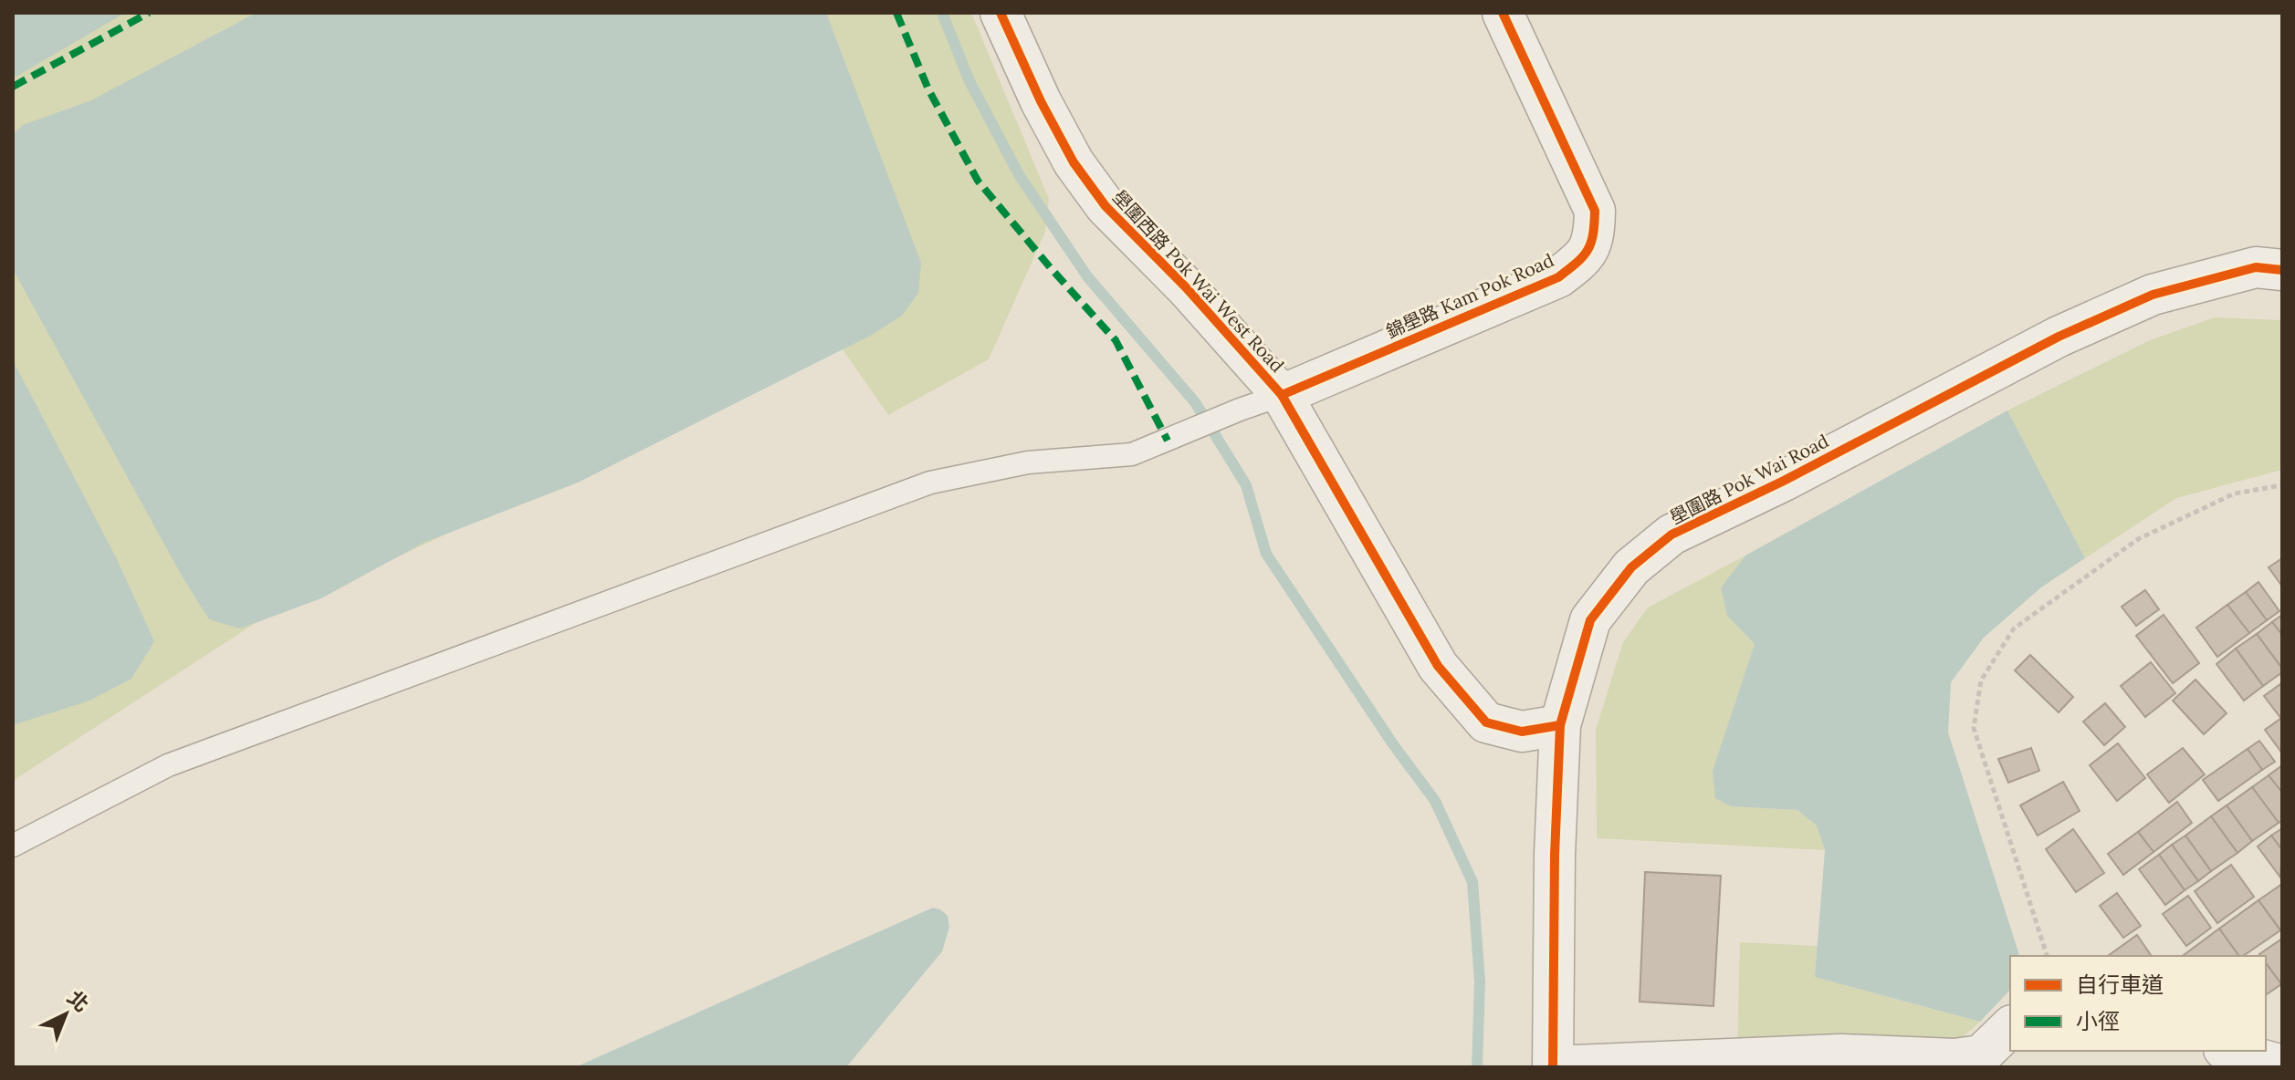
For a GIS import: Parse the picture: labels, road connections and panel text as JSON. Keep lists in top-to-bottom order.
{
  "streets": {
    "street": ["壆圍西路 Pok Wai West Road", "錦壆路 Kam Pok Road", "壆圍路 Pok Wai Road"]
  },
  "crossings": [
    ["壆圍西路 Pok Wai West Road", "錦壆路 Kam Pok Road"],
    ["壆圍西路 Pok Wai West Road", "壆圍路 Pok Wai Road"]
  ],
  "legend": ["自行車道", "小徑"],
  "north": "top right"
}
